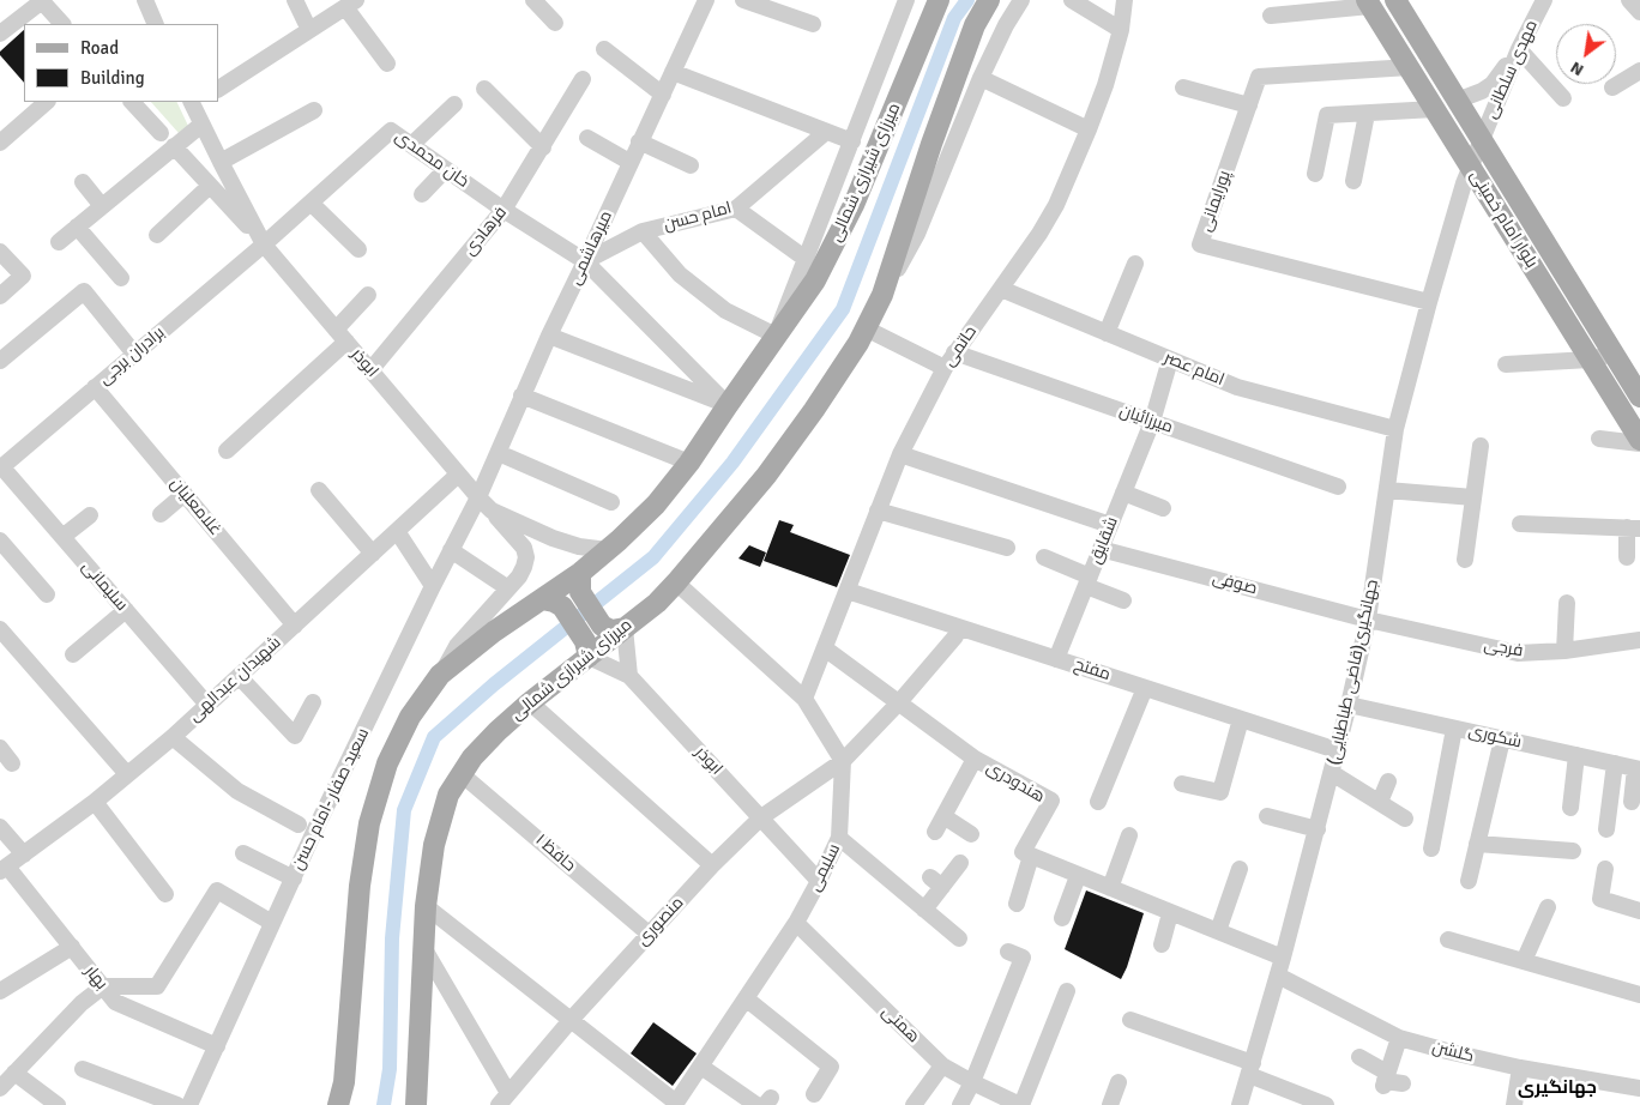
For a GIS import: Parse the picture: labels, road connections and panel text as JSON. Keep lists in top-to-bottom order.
{
  "streets": {
    "main road": ["میرزای شیرازی شمالی", "بلوار امام خمینی"],
    "street": [
      "مهدی سلطانی",
      "خان محمدی",
      "پورایمانی",
      "امام حسن",
      "فرهادی",
      "میرهاشمی",
      "حاتمی",
      "برادران برجی",
      "ابوذر",
      "امام عصر",
      "میرزائیان",
      "غلامعلیان",
      "شقایق",
      "صوفی",
      "سلیمانی",
      "فرجی",
      "مفتح",
      "جهانگیری(قاضی طباطبایی)",
      "شهیدان عبدالهی",
      "شکوری",
      "هندودری",
      "سعید صفار -امام حسن",
      "حافظ ۱",
      "سلیمی",
      "منصوری",
      "بهار",
      "همتی",
      "گلشن"
    ]
  },
  "crossings": [
    ["مهدی سلطانی", "بلوار امام خمینی"],
    ["مهدی سلطانی", "جهانگیری(قاضی طباطبایی)"],
    ["خان محمدی", "میرزای شیرازی شمالی"],
    ["خان محمدی", "امام حسن"],
    ["خان محمدی", "فرهادی"],
    ["خان محمدی", "میرهاشمی"],
    ["خان محمدی", "برادران برجی"],
    ["خان محمدی", "ابوذر"],
    ["میرزای شیرازی شمالی", "ابوذر"],
    ["میرزای شیرازی شمالی", "حافظ ۱"],
    ["پورایمانی", "بلوار امام خمینی"],
    ["پورایمانی", "جهانگیری(قاضی طباطبایی)"],
    ["امام حسن", "میرهاشمی"],
    ["بلوار امام خمینی", "جهانگیری(قاضی طباطبایی)"],
    ["فرهادی", "ابوذر"],
    ["میرهاشمی", "ابوذر"],
    ["میرهاشمی", "سعید صفار -امام حسن"],
    ["حاتمی", "امام عصر"],
    ["حاتمی", "میرزائیان"],
    ["حاتمی", "مفتح"],
    ["حاتمی", "هندودری"],
    ["برادران برجی", "ابوذر"],
    ["برادران برجی", "غلامعلیان"],
    ["برادران برجی", "سلیمانی"],
    ["ابوذر", "شهیدان عبدالهی"],
    ["ابوذر", "سعید صفار -امام حسن"],
    ["ابوذر", "سلیمی"],
    ["ابوذر", "منصوری"],
    ["امام عصر", "شقایق"],
    ["امام عصر", "جهانگیری(قاضی طباطبایی)"],
    ["میرزائیان", "شقایق"],
    ["غلامعلیان", "شهیدان عبدالهی"],
    ["شقایق", "صوفی"],
    ["شقایق", "مفتح"],
    ["صوفی", "فرجی"],
    ["صوفی", "جهانگیری(قاضی طباطبایی)"],
    ["سلیمانی", "شهیدان عبدالهی"],
    ["فرجی", "جهانگیری(قاضی طباطبایی)"],
    ["مفتح", "جهانگیری(قاضی طباطبایی)"],
    ["جهانگیری(قاضی طباطبایی)", "شکوری"],
    ["جهانگیری(قاضی طباطبایی)", "گلشن"],
    ["شهیدان عبدالهی", "بهار"],
    ["سعید صفار -امام حسن", "بهار"],
    ["حافظ ۱", "منصوری"],
    ["سلیمی", "منصوری"],
    ["سلیمی", "همتی"]
  ],
  "districts": ["جهانگیری"],
  "legend": ["Road", "Building"],
  "north": "bottom left"
}
